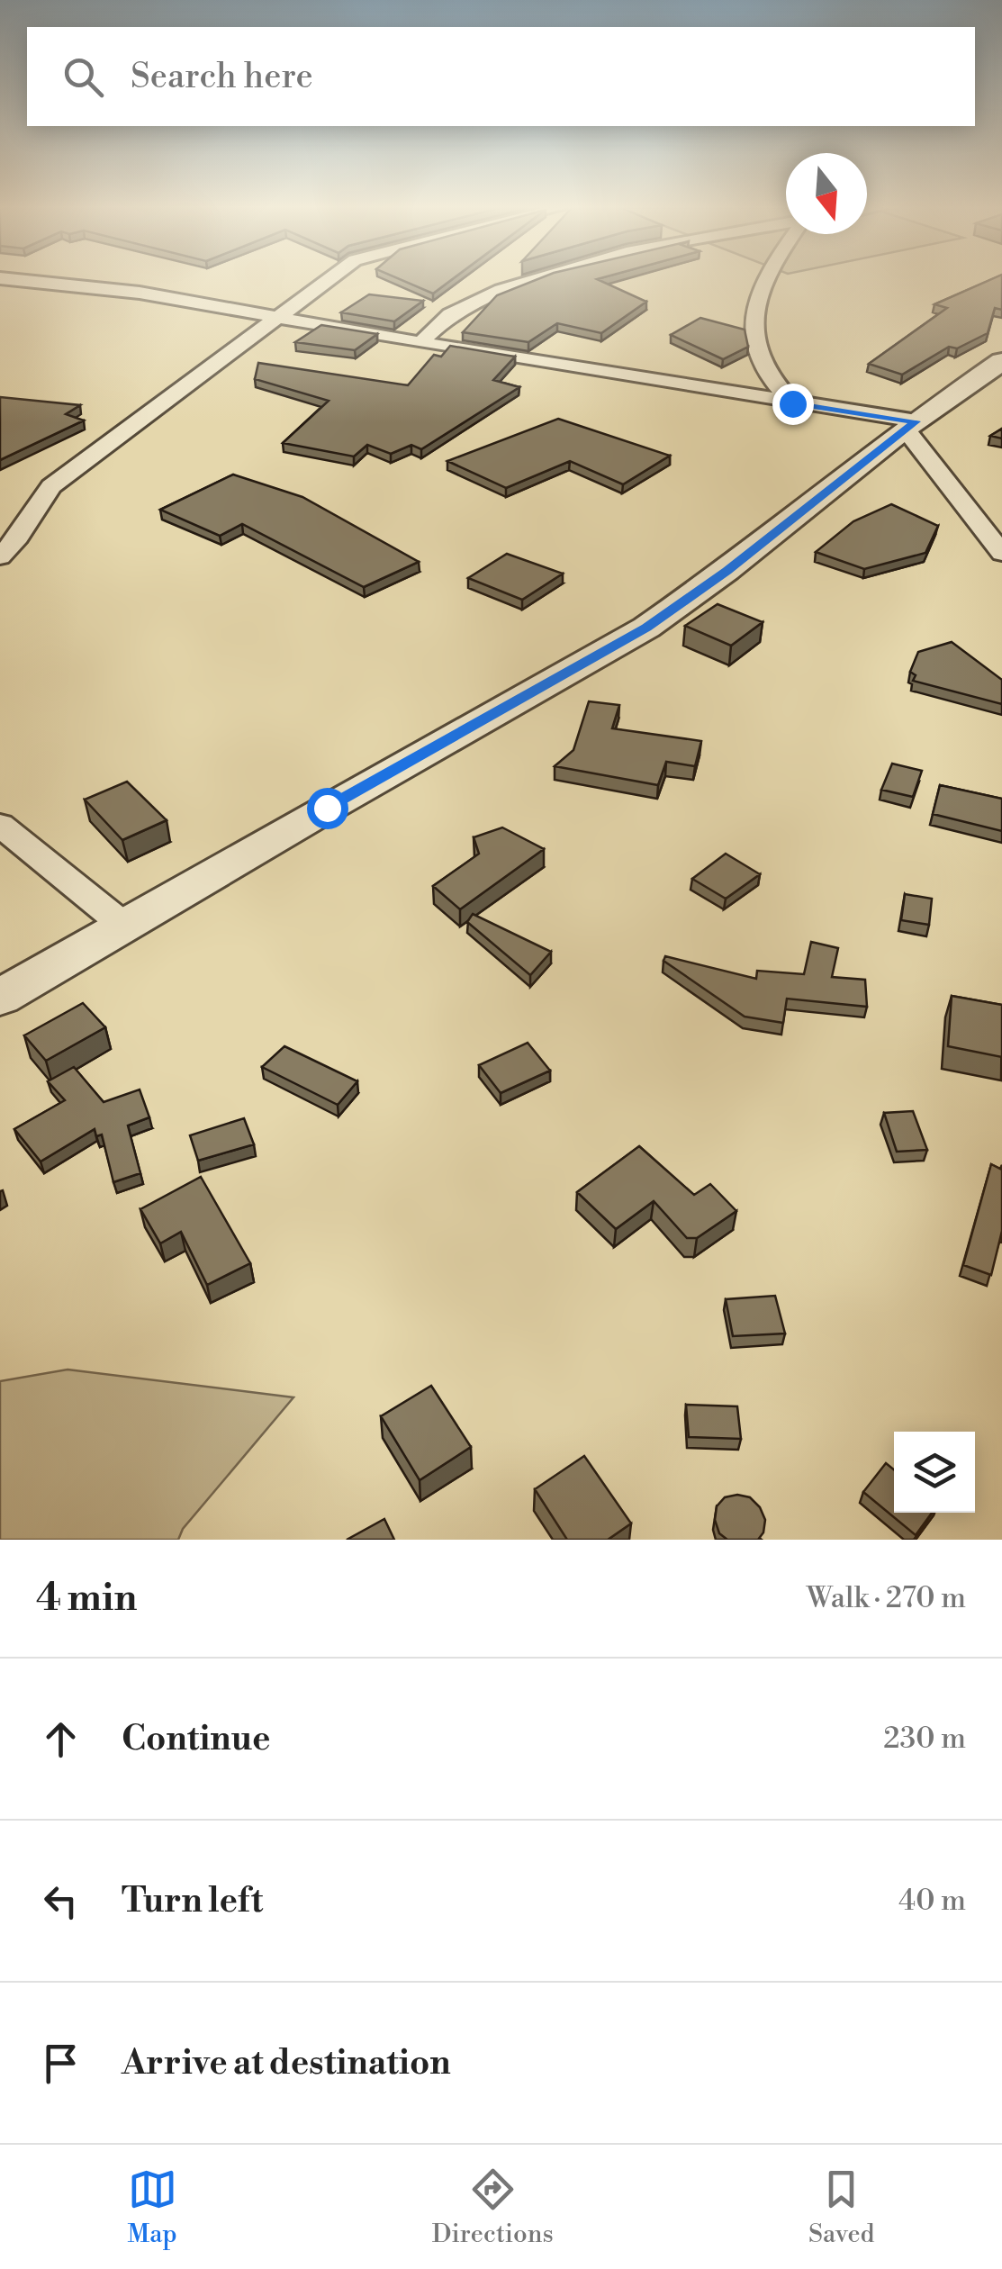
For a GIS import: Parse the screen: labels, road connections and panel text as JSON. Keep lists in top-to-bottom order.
{
  "north": "bottom",
  "page": {
    "search": "Search here",
    "heading": ["4 min", "Walk · 270 m"],
    "list": [
      ["Continue", "230 m"],
      ["Turn left", "40 m"],
      "Arrive at destination"
    ],
    "nav": ["Map", "Directions", "Saved"]
  }
}
